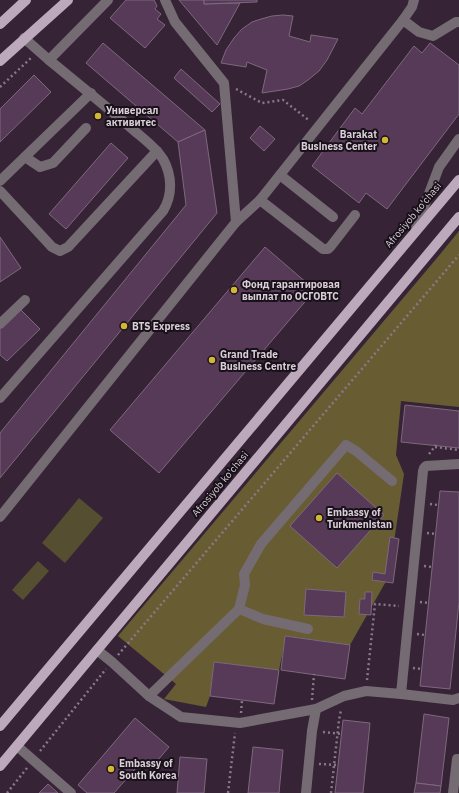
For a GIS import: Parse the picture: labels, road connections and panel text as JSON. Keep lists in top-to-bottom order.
{
  "streets": {
    "main road": ["Afrosiyob ko'chasi"]
  },
  "places": [
    "Универсал активитес",
    "Barakat Business Center",
    "Фонд гарантировая выплат по ОСГОВТС",
    "BTS Express",
    "Grand Trade Business Centre",
    "Embassy of Turkmenistan",
    "Embassy of South Korea"
  ]
}
